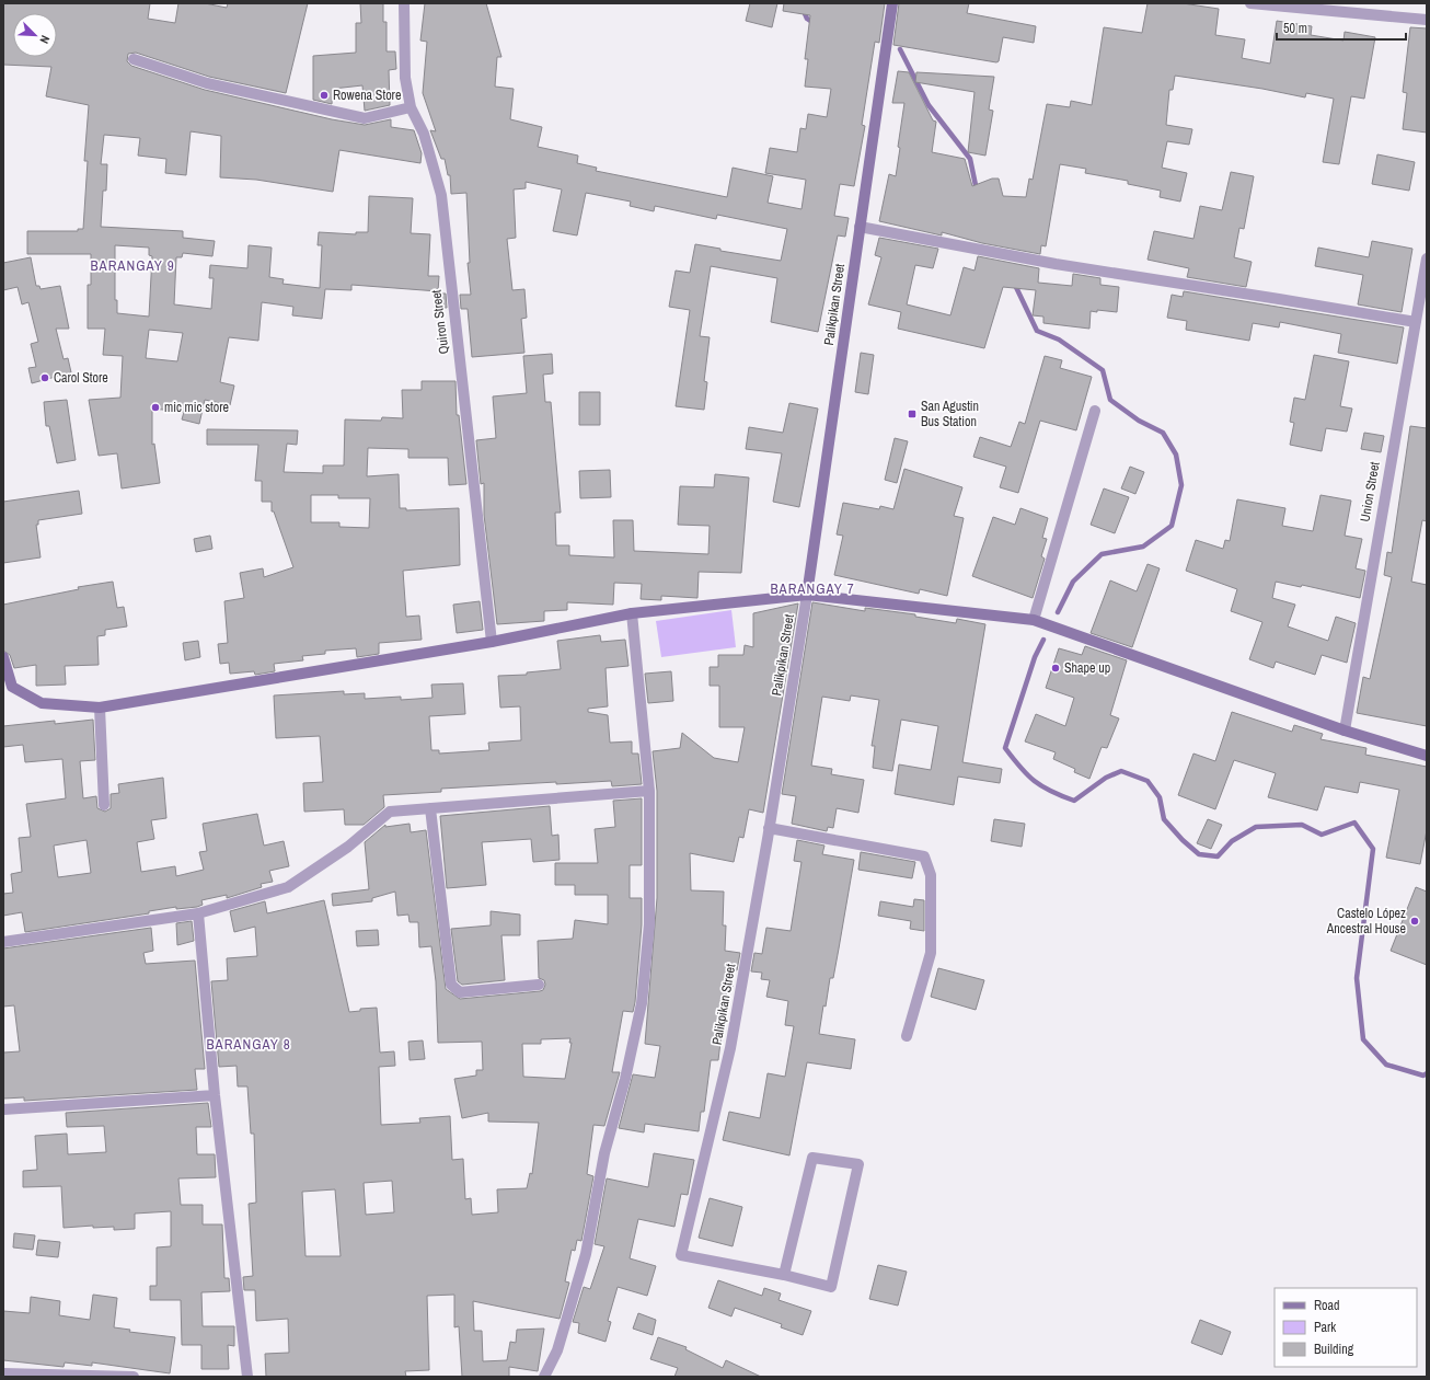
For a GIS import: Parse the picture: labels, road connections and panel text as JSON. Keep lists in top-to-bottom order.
{
  "streets": {
    "street": ["Palikpikan Street", "Quiron Street", "Union Street"]
  },
  "districts": ["BARANGAY 9", "BARANGAY 7", "BARANGAY 8"],
  "places": {
    "other": [
      "Rowena Store",
      "Carol Store",
      "mic mic store",
      "Shape up",
      "Castelo López Ancestral House"
    ],
    "transit": ["San Agustin Bus Station"]
  },
  "legend": ["Road", "Park", "Building"],
  "scale_bar": "50 m",
  "north": "bottom right"
}
